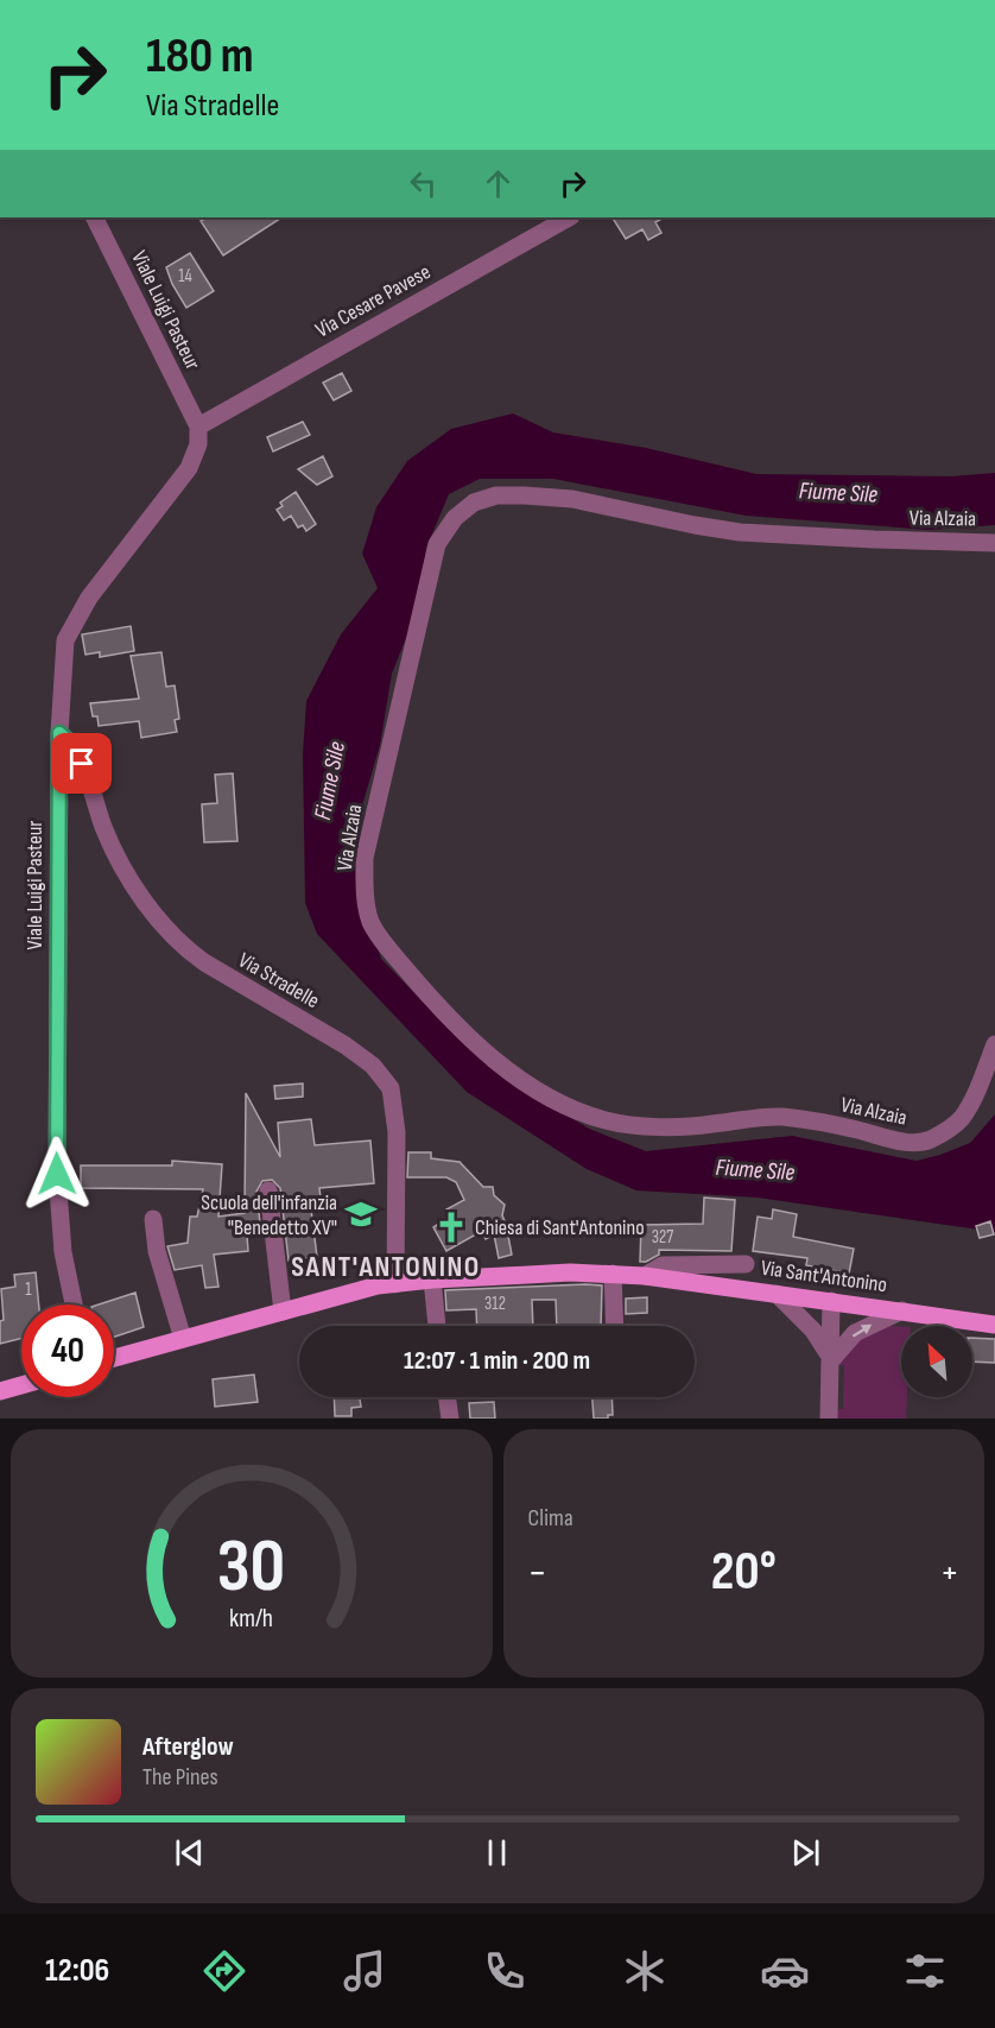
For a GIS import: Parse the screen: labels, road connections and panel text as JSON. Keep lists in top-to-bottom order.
{
  "streets": {
    "main road": ["Via Sant'Antonino"],
    "street": [
      "Via Cesare Pavese",
      "Viale Luigi Pasteur",
      "Via Alzaia",
      "Via Stradelle"
    ]
  },
  "crossings": [
    ["Via Cesare Pavese", "Viale Luigi Pasteur"],
    ["Viale Luigi Pasteur", "Via Stradelle"],
    ["Via Stradelle", "Via Sant'Antonino"]
  ],
  "districts": ["SANT'ANTONINO"],
  "water": ["Fiume Sile"],
  "places": {
    "school or university": ["Scuola dell'infanzia \"Benedetto XV\""],
    "church": ["Chiesa di Sant'Antonino"]
  },
  "house_numbers": [
    "14",
    "327",
    "1",
    "312"
  ],
  "north": "top left",
  "page": {
    "turn": ["180 m", "Via Stradelle"],
    "limit": "40",
    "trip": "12:07 · 1 min · 200 m",
    "tile": "Clima",
    "heat": ["−", "20°", "+"],
    "song": ["Afterglow", "The Pines"],
    "tabs": "12:06",
    "gauge": ["30", "km/h"]
  }
}
